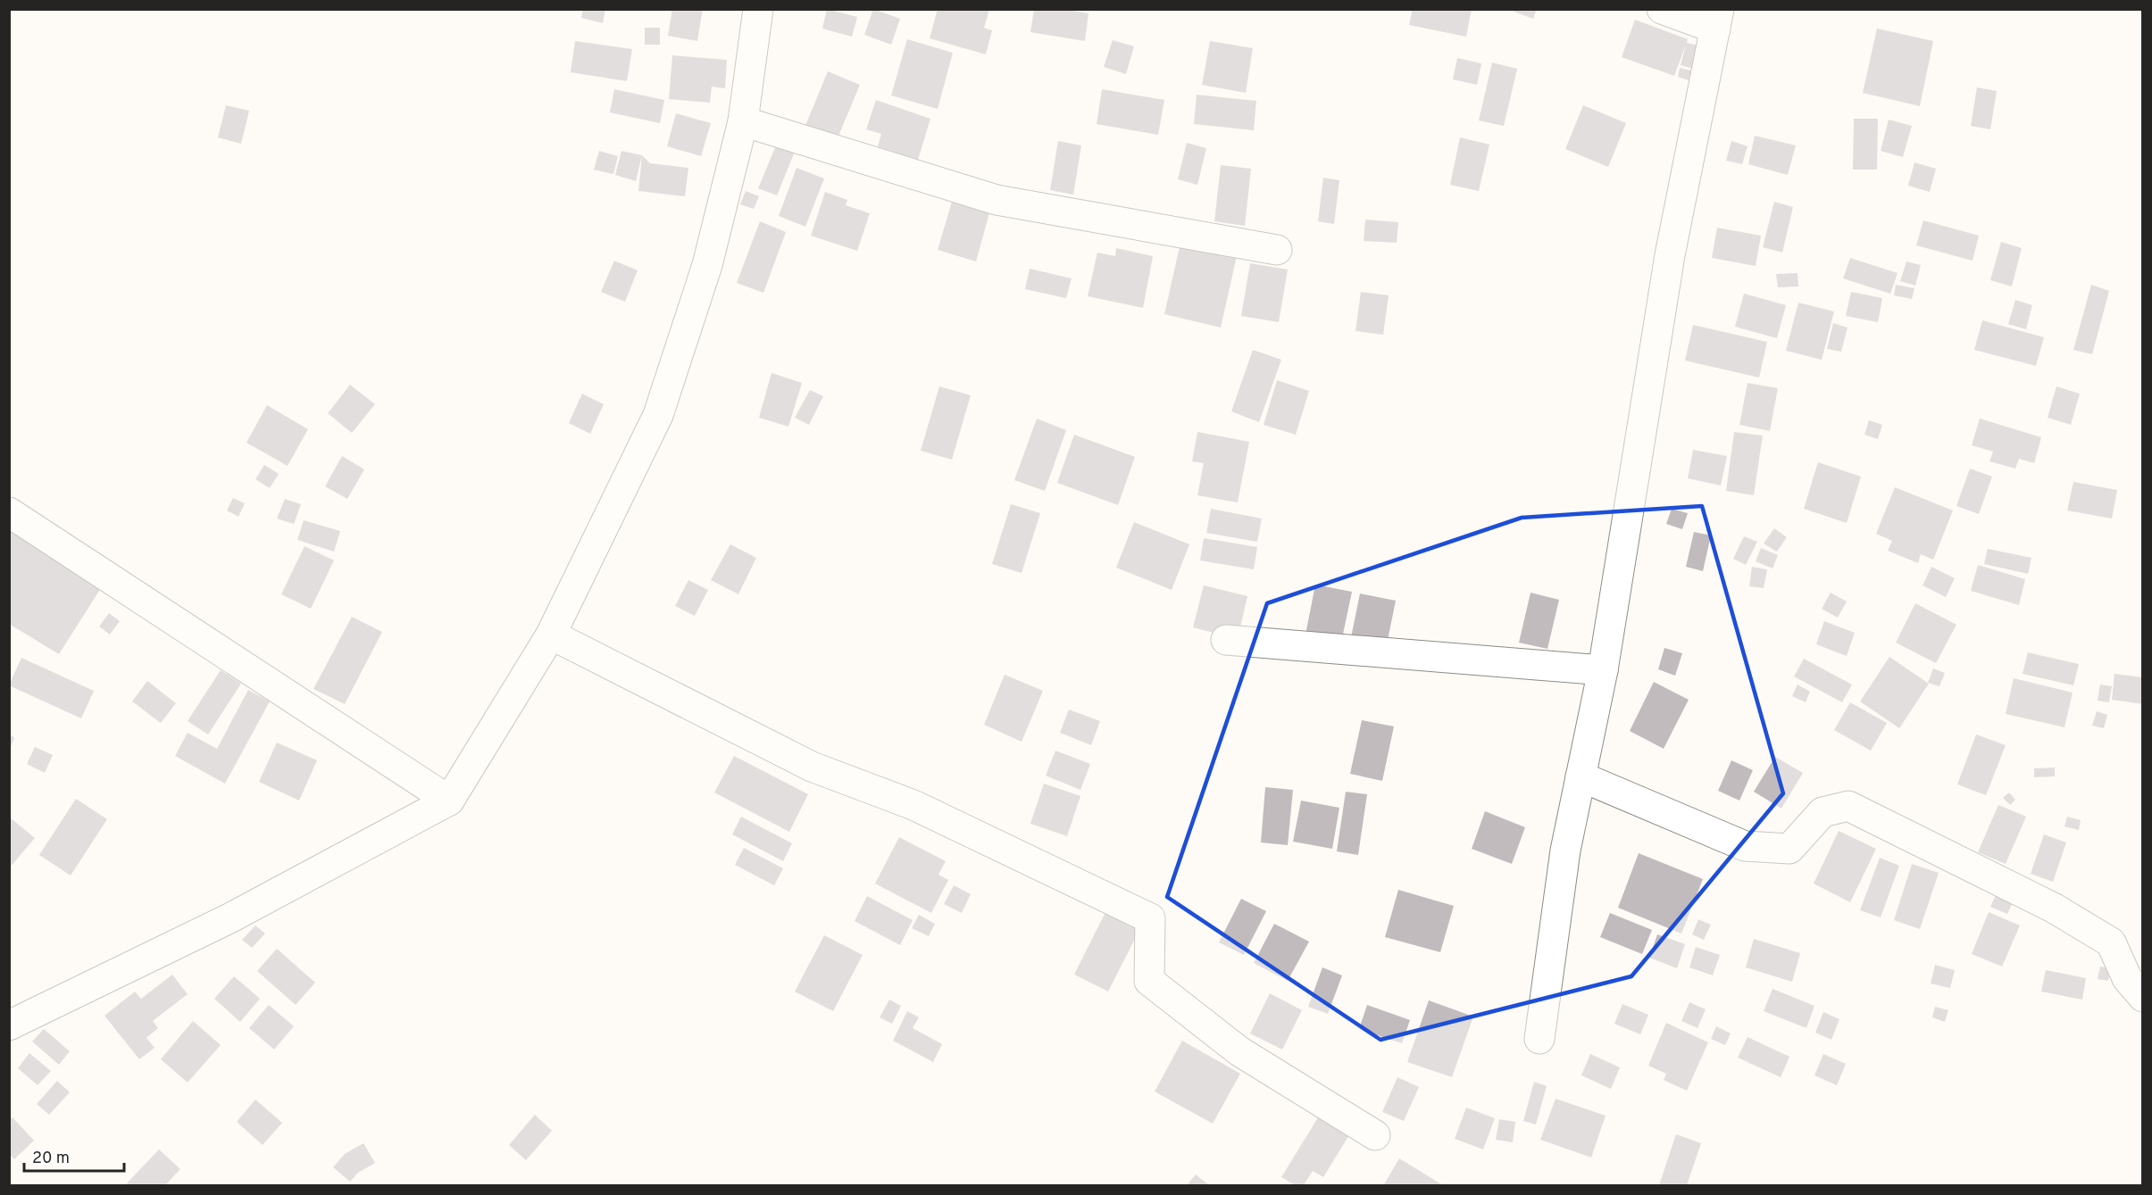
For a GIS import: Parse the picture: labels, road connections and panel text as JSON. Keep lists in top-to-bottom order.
{
  "scale_bar": "20 m"
}
